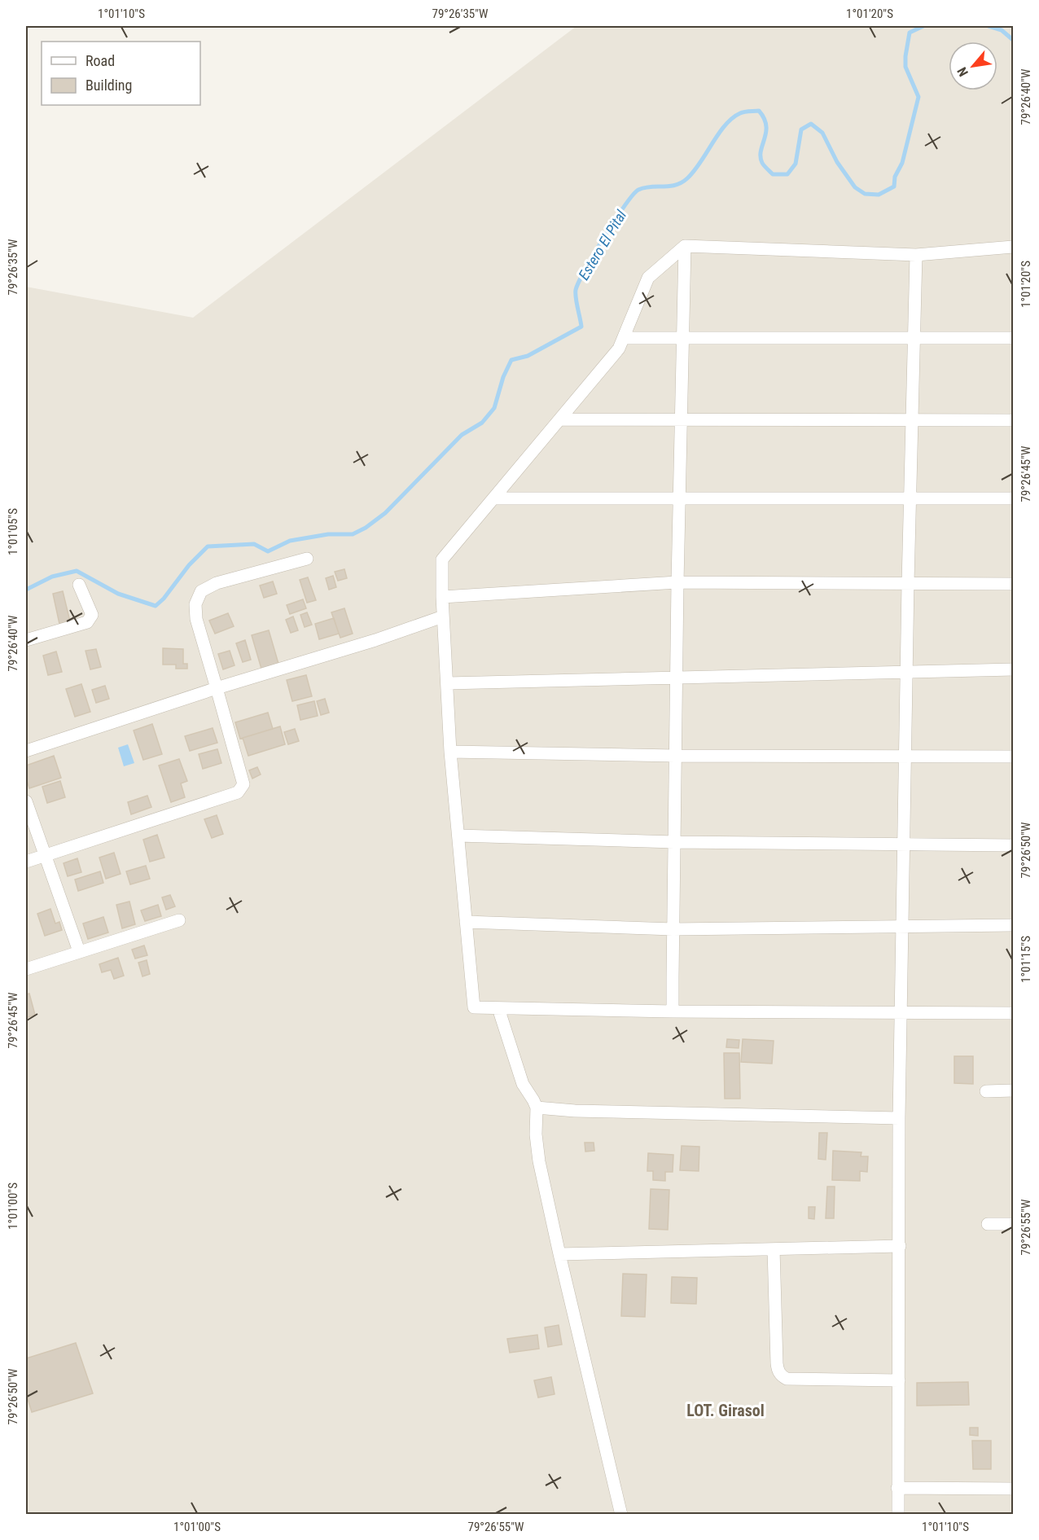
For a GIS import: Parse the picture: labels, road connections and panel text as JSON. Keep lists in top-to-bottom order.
{
  "districts": ["LOT. Girasol"],
  "water": ["Estero El Pital"],
  "legend": ["Road", "Building"],
  "north": "bottom left",
  "coordinates": [
    "1°01'10\"S",
    "79°26'35\"W",
    "1°01'20\"S",
    "79°26'40\"W",
    "79°26'45\"W",
    "1°01'05\"S",
    "79°26'50\"W",
    "1°01'15\"S",
    "1°01'00\"S",
    "79°26'55\"W"
  ]
}
